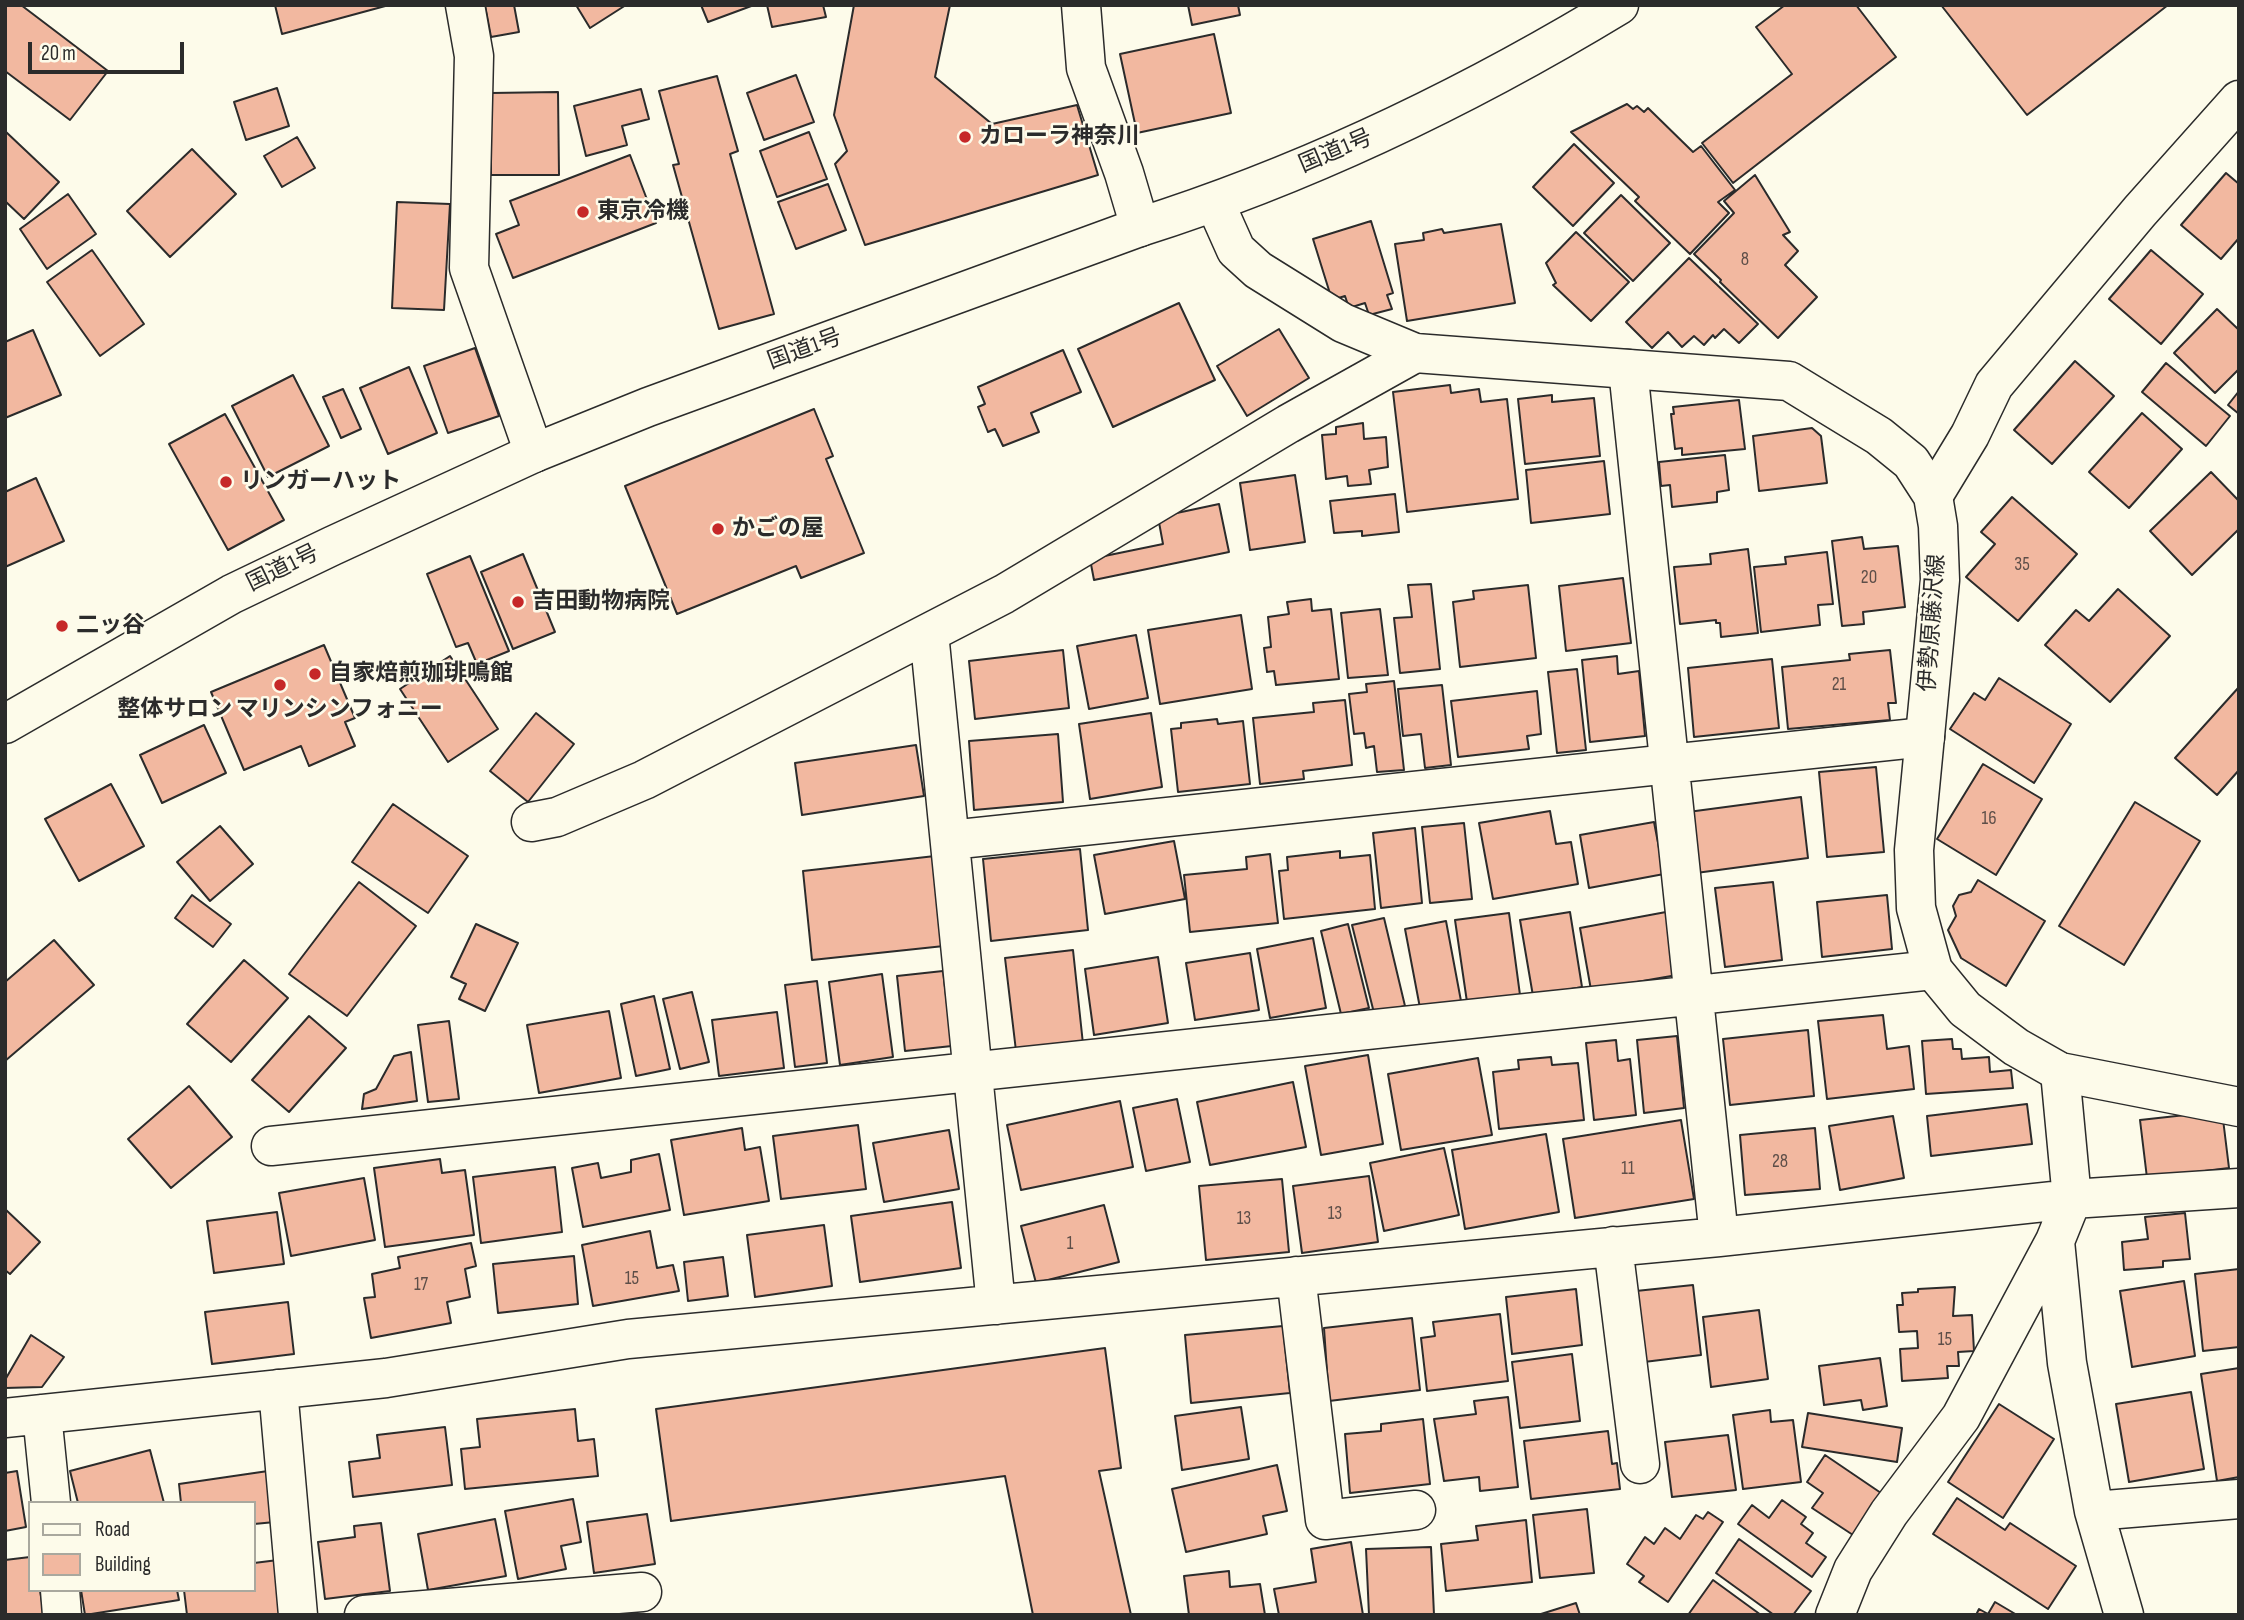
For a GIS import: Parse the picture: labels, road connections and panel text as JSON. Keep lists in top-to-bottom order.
{
  "streets": {
    "main road": ["国道1号", "伊勢原藤沢線"]
  },
  "crossings": [
    ["国道1号", "伊勢原藤沢線"]
  ],
  "places": [
    "カローラ神奈川",
    "東京冷機",
    "リンガーハット",
    "かごの屋",
    "吉田動物病院",
    "二ッ谷",
    "自家焙煎珈琲鳴館",
    "整体サロン マリンシンフォニー"
  ],
  "house_numbers": [
    "8",
    "35",
    "20",
    "21",
    "16",
    "28",
    "11",
    "13",
    "13",
    "1",
    "15",
    "17",
    "15"
  ],
  "legend": ["Road", "Building"],
  "scale_bar": "20 m"
}
